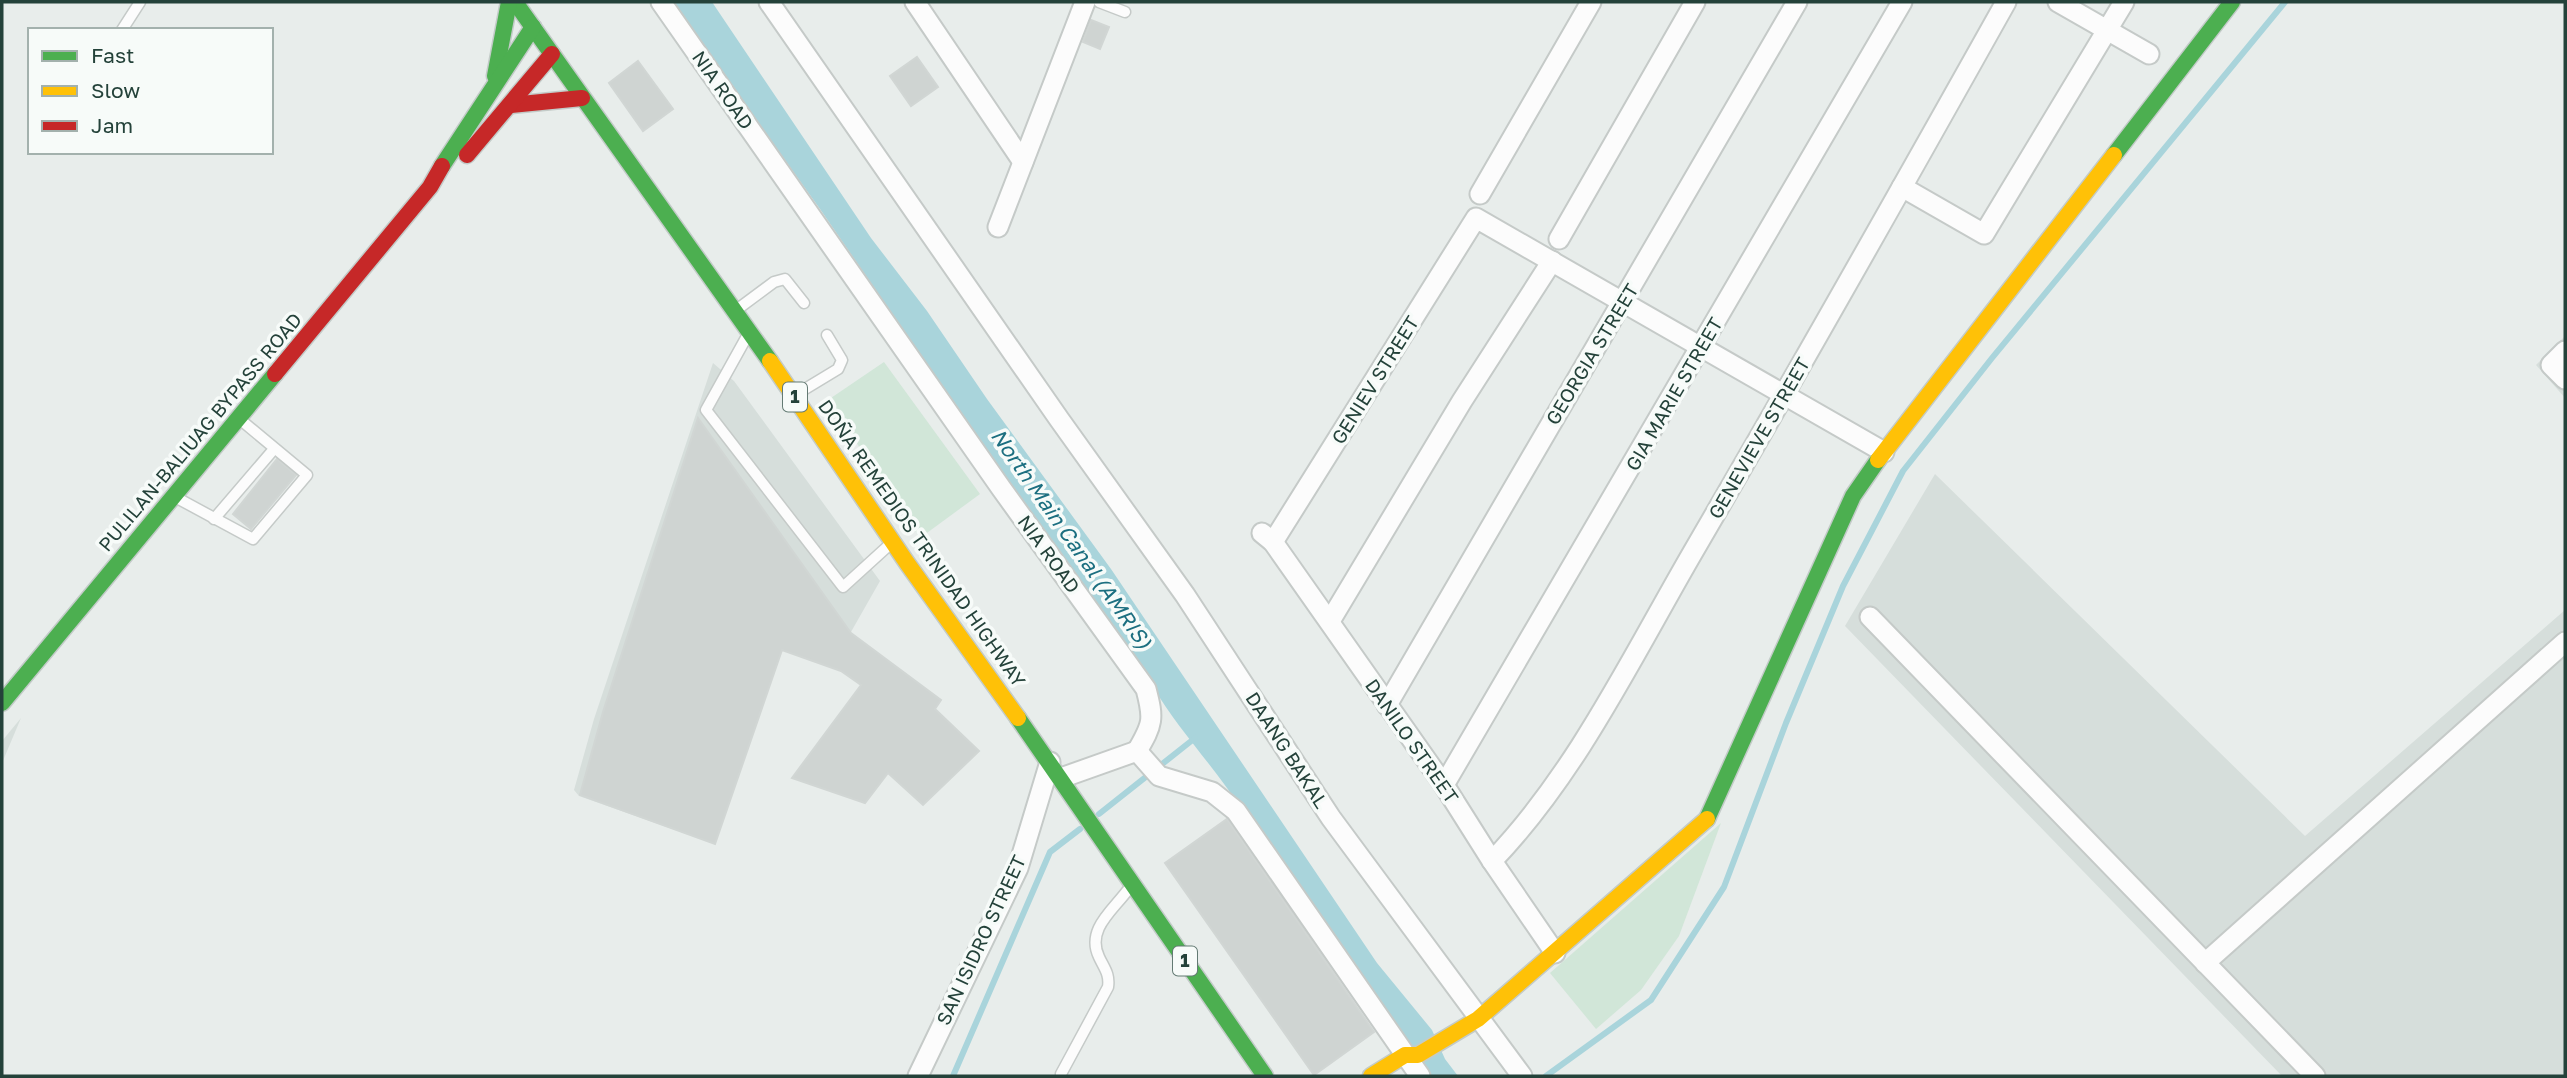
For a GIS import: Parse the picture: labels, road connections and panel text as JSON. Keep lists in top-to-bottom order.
{
  "streets": {
    "main road": ["1", "PULILAN-BALIUAG BYPASS ROAD", "DOÑA REMEDIOS TRINIDAD HIGHWAY"],
    "street": [
      "NIA ROAD",
      "GEORGIA STREET",
      "GENIEV STREET",
      "GIA MARIE STREET",
      "GENEVIEVE STREET",
      "DANILO STREET",
      "DAANG BAKAL",
      "SAN ISIDRO STREET"
    ]
  },
  "crossings": [
    ["GEORGIA STREET", "DANILO STREET"],
    ["GENIEV STREET", "DANILO STREET"],
    ["GIA MARIE STREET", "DANILO STREET"],
    ["PULILAN-BALIUAG BYPASS ROAD", "DOÑA REMEDIOS TRINIDAD HIGHWAY"],
    ["GENEVIEVE STREET", "DANILO STREET"],
    ["DOÑA REMEDIOS TRINIDAD HIGHWAY", "SAN ISIDRO STREET"]
  ],
  "water": ["North Main Canal (AMRIS)"],
  "legend": ["Fast", "Slow", "Jam"]
}
